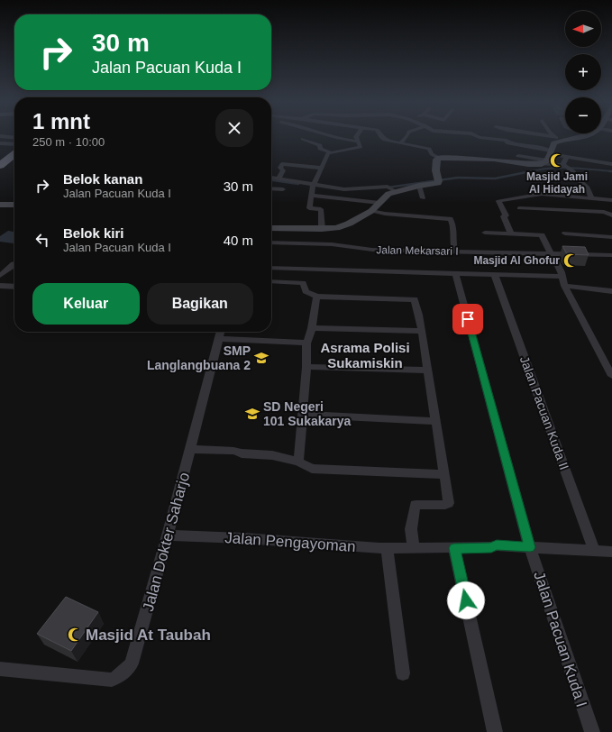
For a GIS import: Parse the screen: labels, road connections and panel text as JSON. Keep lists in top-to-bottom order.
{
  "streets": {
    "street": [
      "Jalan Mekarsari I",
      "Jalan Pacuan Kuda II",
      "Jalan Dokter Saharjo",
      "Jalan Pengayoman",
      "Jalan Pacuan Kuda I"
    ]
  },
  "crossings": [
    ["Jalan Dokter Saharjo", "Jalan Pengayoman"]
  ],
  "districts": ["Asrama Polisi Sukamiskin"],
  "places": {
    "mosque": ["Masjid Jami Al Hidayah", "Masjid Al Ghofur", "Masjid At Taubah"],
    "school or university": ["SMP Langlangbuana 2", "SD Negeri 101 Sukakarya"]
  },
  "north": "left",
  "page": {
    "map_buttons": ["+", "−"],
    "turn": ["30 m", "Jalan Pacuan Kuda I"],
    "heading": ["1 mnt", "250 m · 10:00"],
    "list": [
      {
        "name": "Belok kanan",
        "note": "Jalan Pacuan Kuda I",
        "value": "30 m"
      },
      {
        "name": "Belok kiri",
        "note": "Jalan Pacuan Kuda I",
        "value": "40 m"
      }
    ],
    "buttons": ["Keluar", "Bagikan"]
  }
}
